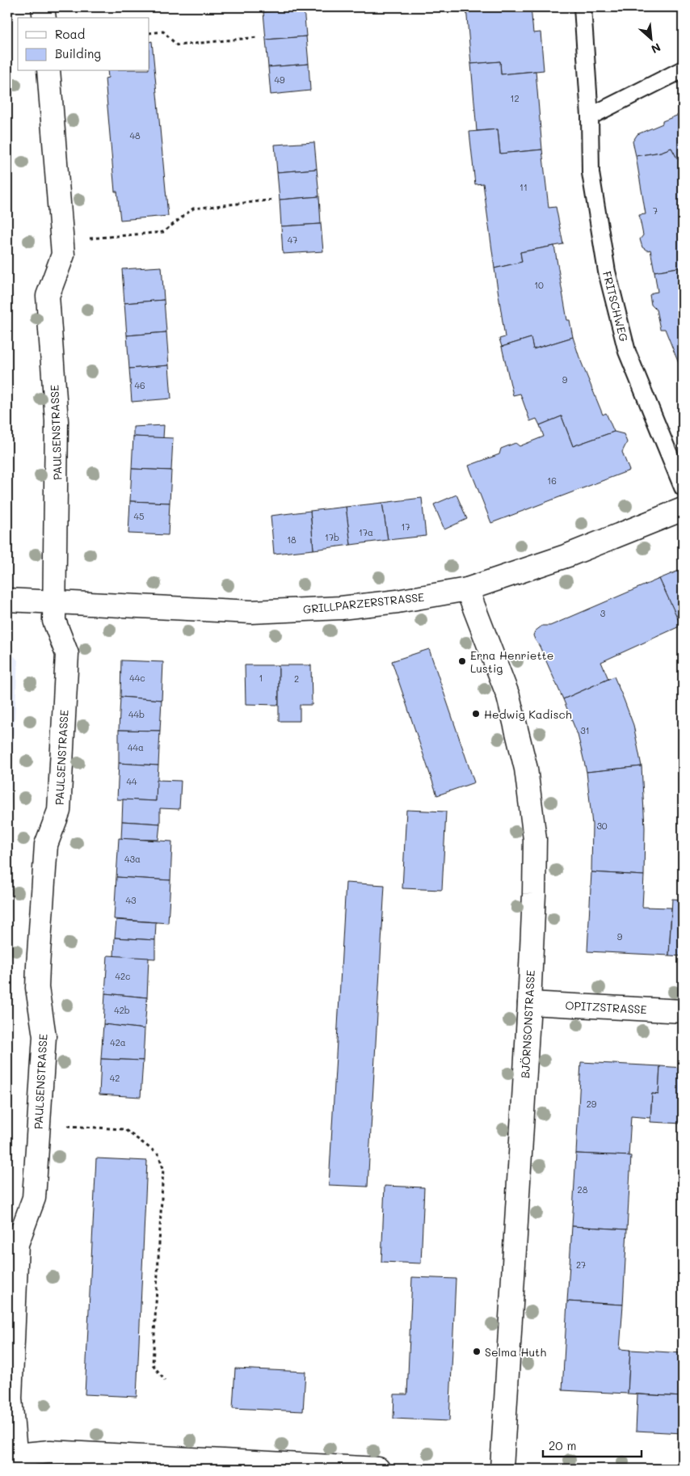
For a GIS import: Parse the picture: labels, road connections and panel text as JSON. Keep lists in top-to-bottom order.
{
  "streets": {
    "street": [
      "PAULSENSTRASSE",
      "GRILLPARZERSTRASSE",
      "OPITZSTRASSE",
      "BJÖRNSONSTRASSE"
    ],
    "lane": ["FRITSCHWEG"]
  },
  "crossings": [
    ["PAULSENSTRASSE", "GRILLPARZERSTRASSE"],
    ["GRILLPARZERSTRASSE", "BJÖRNSONSTRASSE"],
    ["OPITZSTRASSE", "BJÖRNSONSTRASSE"]
  ],
  "places": ["Erna Henriette Lustig", "Hedwig Kadisch", "Selma Huth"],
  "house_numbers": [
    "49",
    "12",
    "48",
    "11",
    "7",
    "47",
    "10",
    "9",
    "46",
    "16",
    "45",
    "17",
    "17a",
    "17b",
    "18",
    "3",
    "44c",
    "1",
    "2",
    "44b",
    "31",
    "44a",
    "44",
    "30",
    "43a",
    "43",
    "9",
    "42c",
    "42b",
    "42a",
    "42",
    "29",
    "28",
    "27"
  ],
  "legend": ["Road", "Building"],
  "scale_bar": "20 m",
  "north": "bottom right"
}
